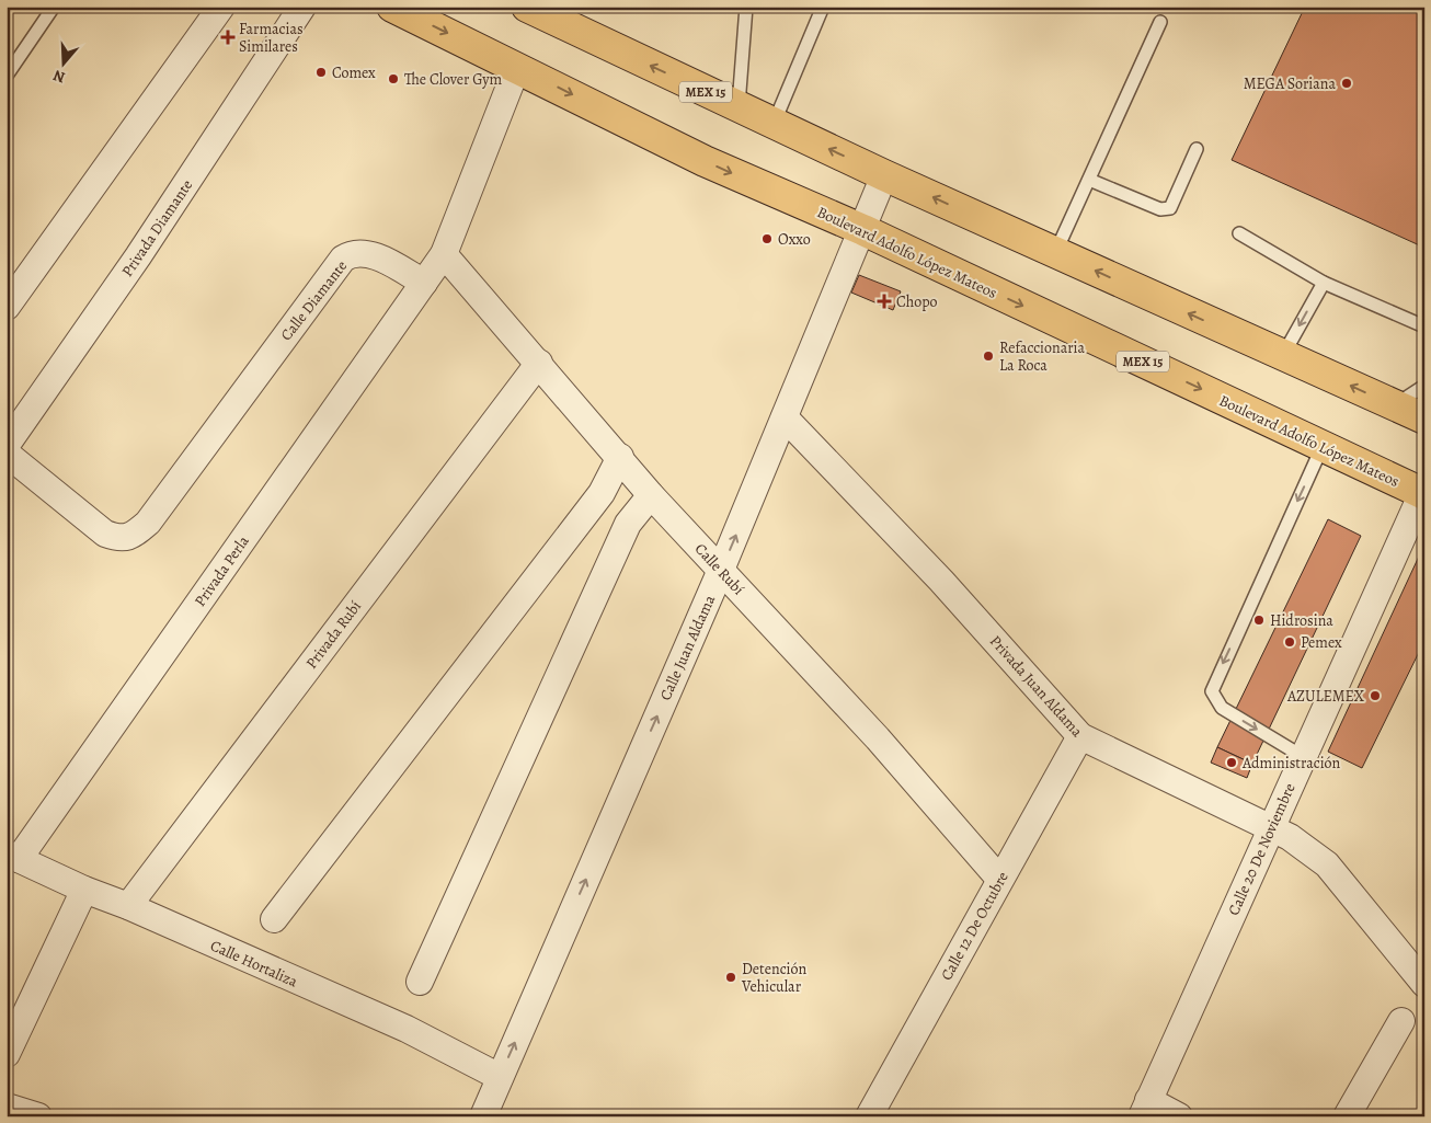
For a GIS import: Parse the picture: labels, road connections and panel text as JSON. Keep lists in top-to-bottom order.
{
  "streets": {
    "main road": ["MEX 15", "Boulevard Adolfo López Mateos"],
    "street": [
      "Privada Diamante",
      "Calle Diamante",
      "Calle Rubí",
      "Privada Perla",
      "Privada Rubí",
      "Calle Juan Aldama",
      "Privada Juan Aldama",
      "Calle 20 De Noviembre",
      "Calle 12 De Octubre",
      "Calle Hortaliza"
    ]
  },
  "crossings": [
    ["MEX 15", "Calle Juan Aldama"],
    ["Boulevard Adolfo López Mateos", "Calle Juan Aldama"],
    ["Boulevard Adolfo López Mateos", "Calle 20 De Noviembre"],
    ["Calle Diamante", "Privada Perla"],
    ["Calle Rubí", "Privada Rubí"],
    ["Calle Rubí", "Calle Juan Aldama"],
    ["Calle Rubí", "Calle 12 De Octubre"],
    ["Privada Perla", "Calle Hortaliza"],
    ["Privada Rubí", "Calle Hortaliza"],
    ["Calle Juan Aldama", "Privada Juan Aldama"],
    ["Calle Juan Aldama", "Calle Hortaliza"],
    ["Privada Juan Aldama", "Calle 20 De Noviembre"],
    ["Privada Juan Aldama", "Calle 12 De Octubre"]
  ],
  "places": {
    "health": ["Farmacias Similares", "Chopo"],
    "other": [
      "Comex",
      "The Clover Gym",
      "MEGA Soriana",
      "Oxxo",
      "Refaccionaria La Roca",
      "Hidrosina",
      "Pemex",
      "AZULEMEX",
      "Administración",
      "Detención Vehicular"
    ]
  },
  "north": "bottom"
}
